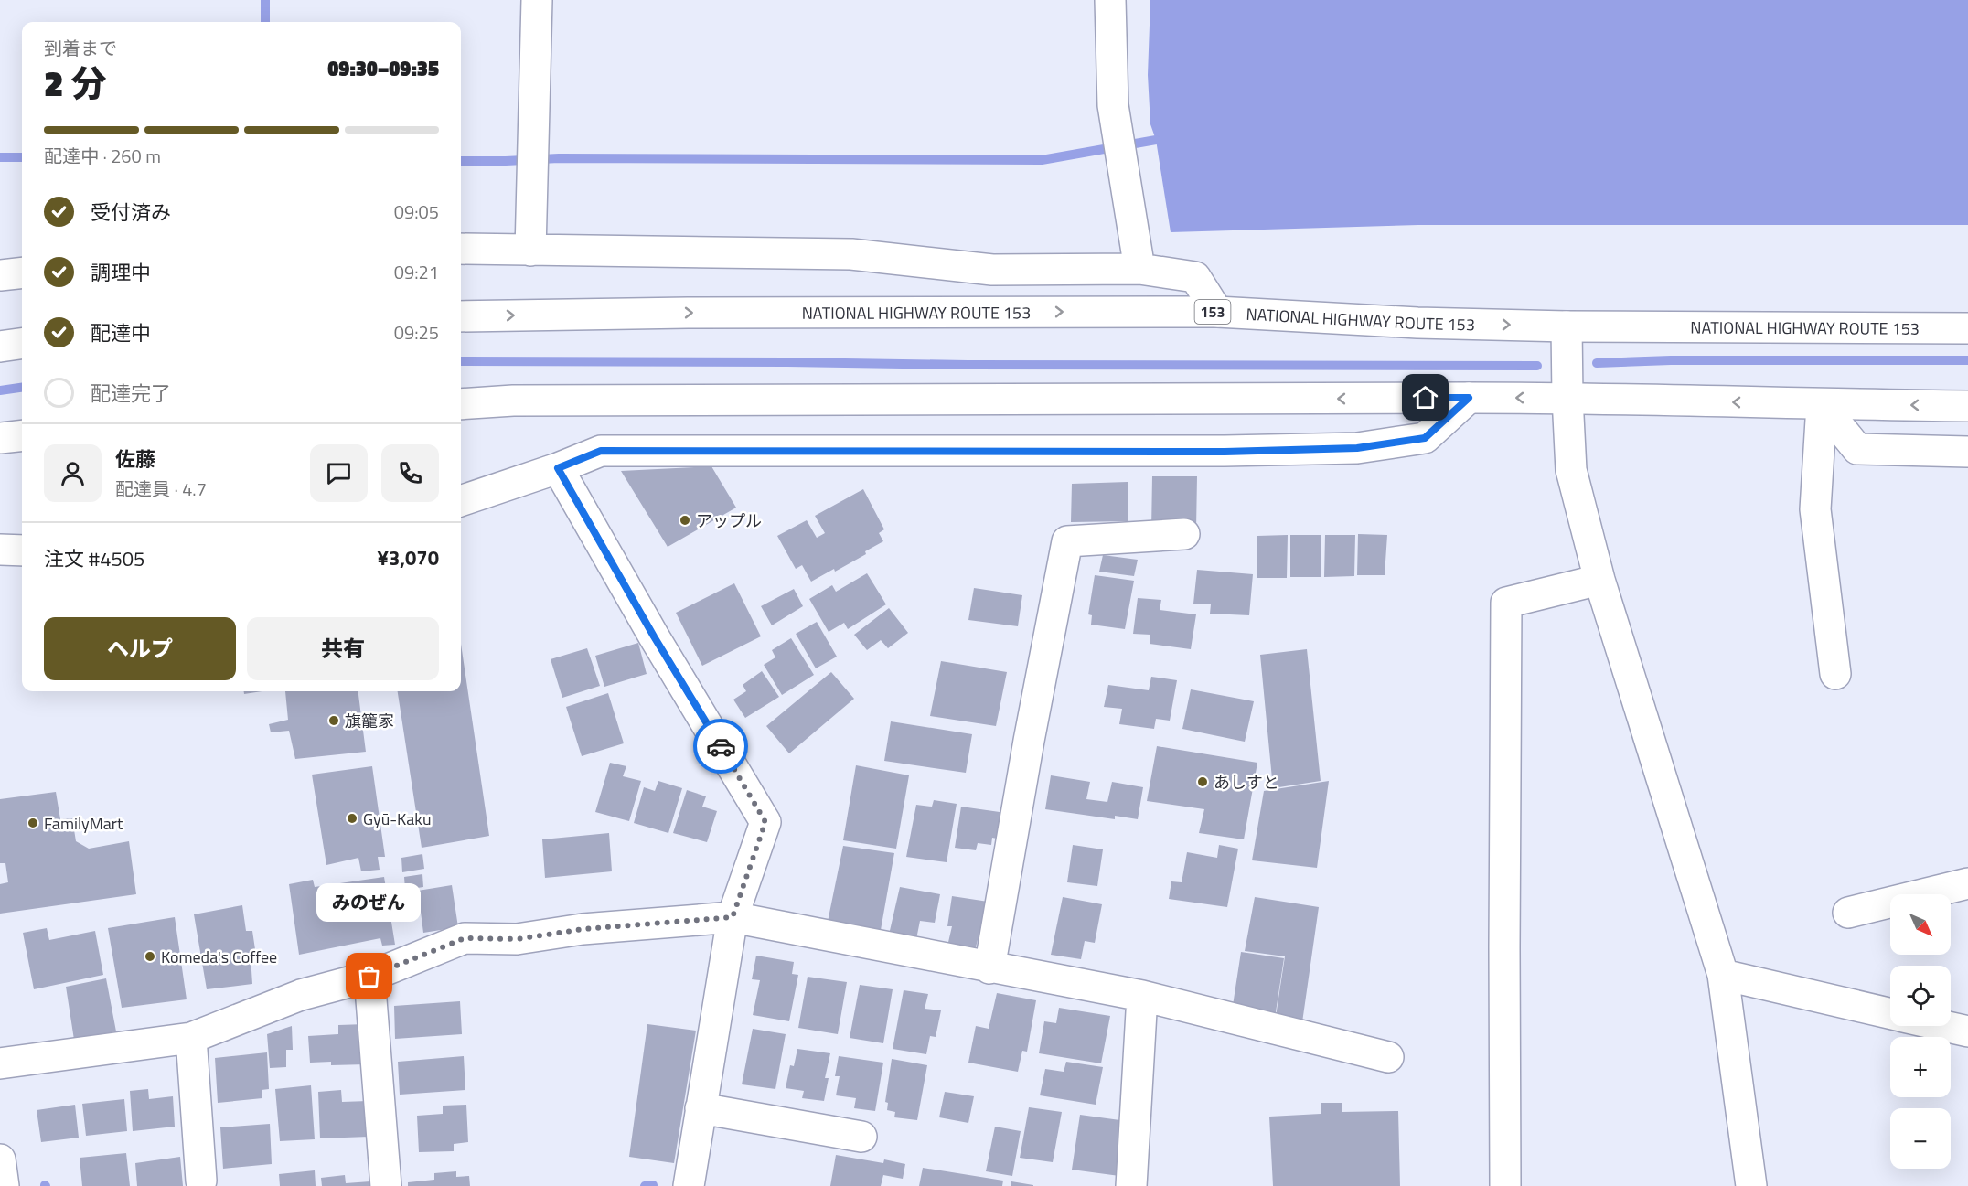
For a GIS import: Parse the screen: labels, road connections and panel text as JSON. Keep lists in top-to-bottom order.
{
  "streets": {
    "main road": ["NATIONAL HIGHWAY ROUTE 153", "153"]
  },
  "places": [
    "アップル",
    "旗籠家",
    "あしすと",
    "Gyū-Kaku",
    "FamilyMart",
    "Komeda's Coffee",
    "みのぜん"
  ],
  "north": "bottom right",
  "page": {
    "heading": ["2 分", "到着まで", "09:30–09:35"],
    "panel": [
      "佐藤",
      "配達員 · 4.7",
      "注文 #4505",
      "¥3,070"
    ],
    "bar": "配達中 · 260 m",
    "list": [
      ["受付済み", "09:05"],
      ["調理中", "09:21"],
      ["配達中", "09:25"],
      "配達完了"
    ],
    "buttons": ["ヘルプ", "共有"],
    "bubble": "みのぜん",
    "map_buttons": ["+", "−"]
  }
}
